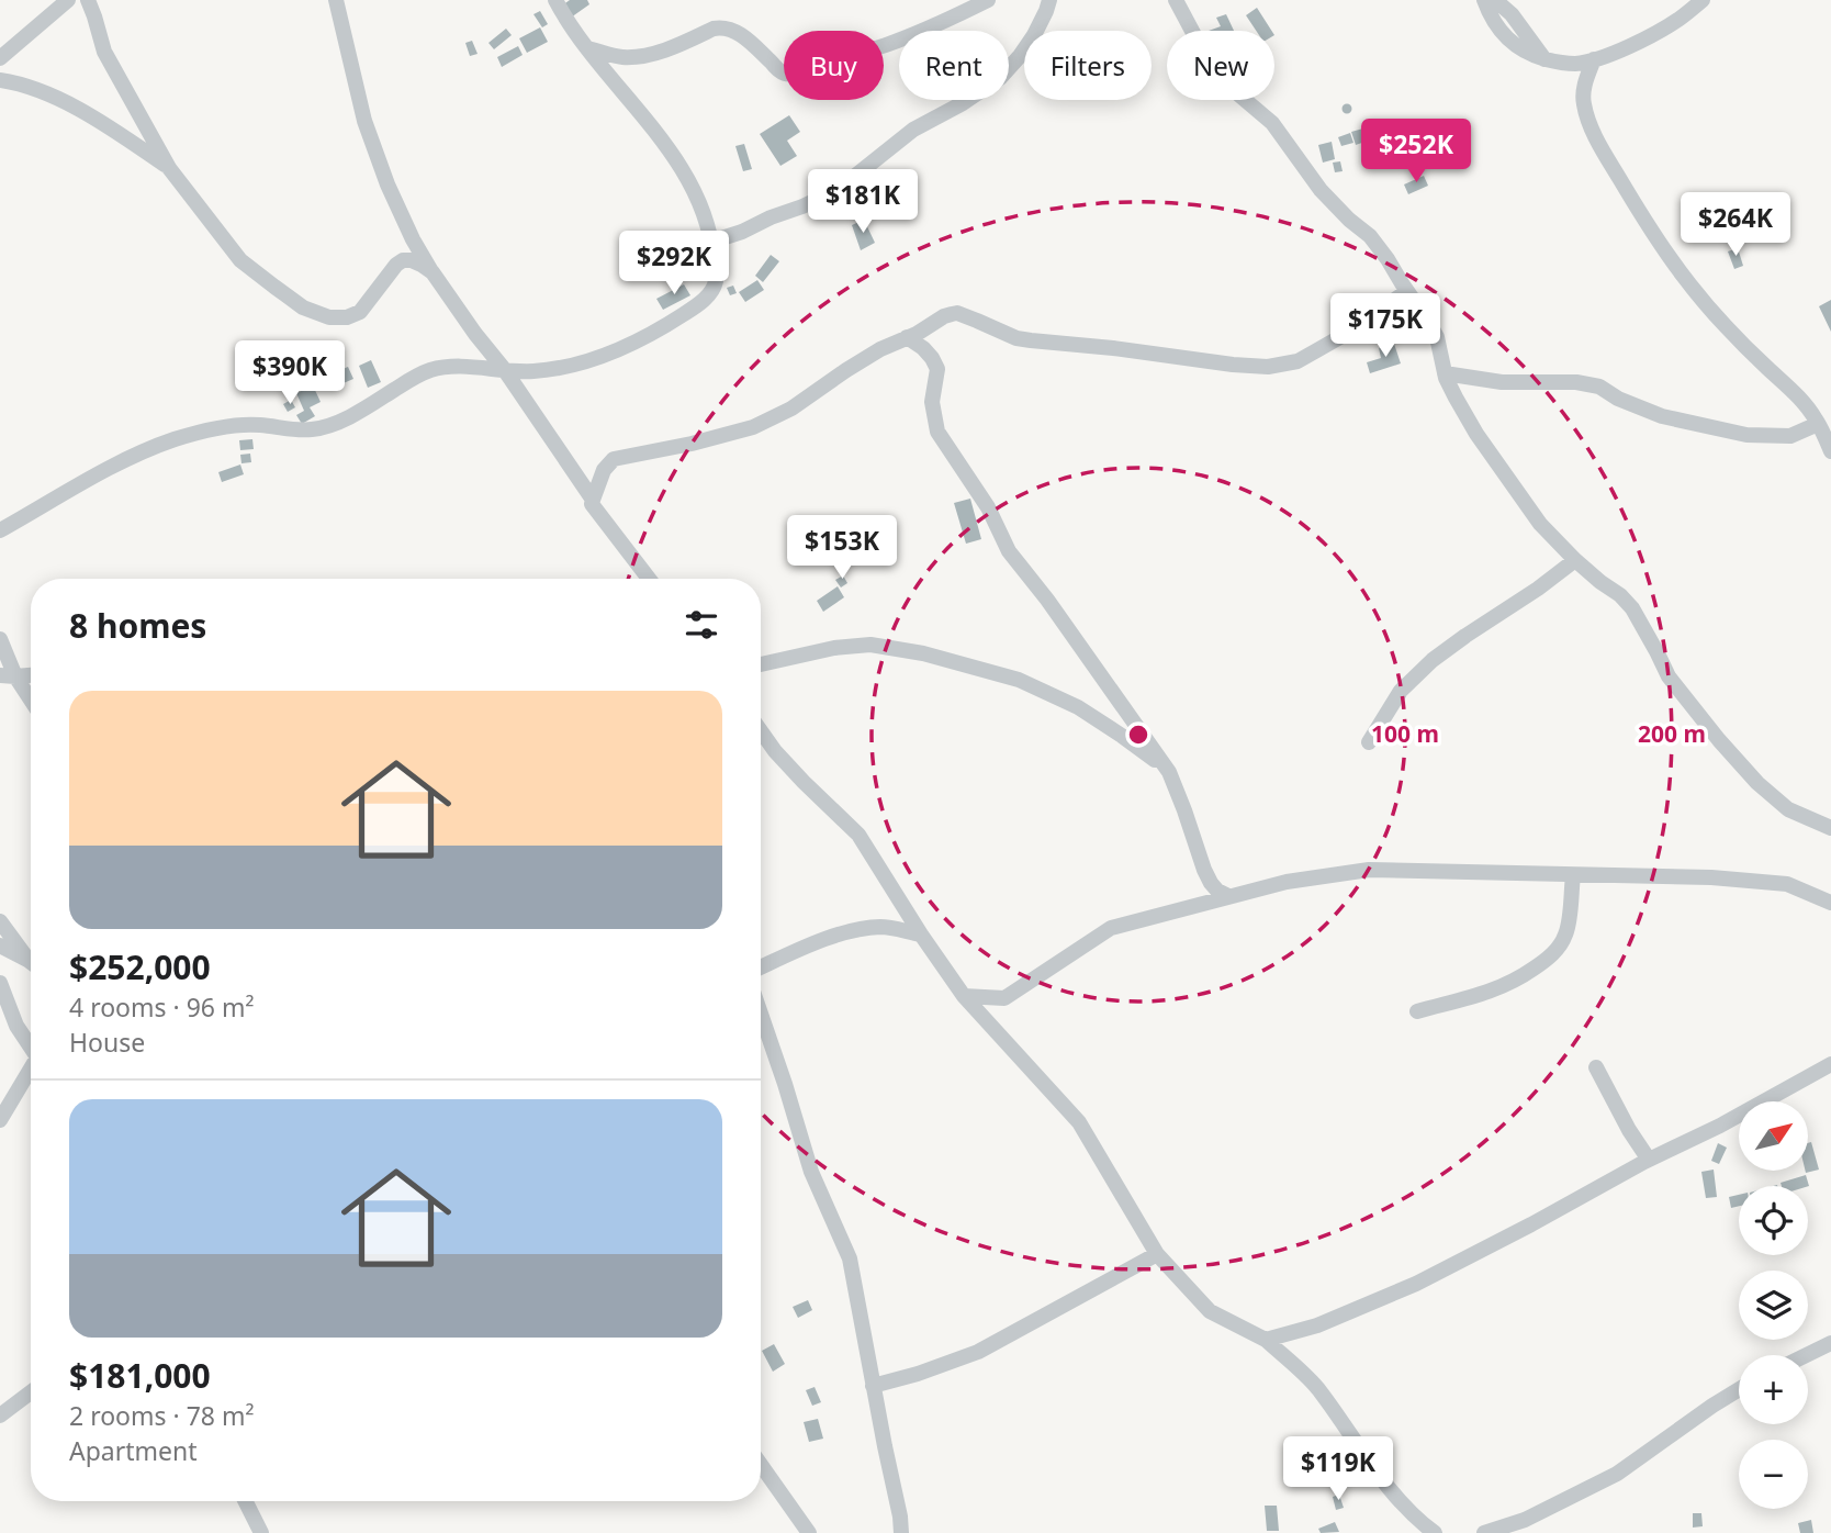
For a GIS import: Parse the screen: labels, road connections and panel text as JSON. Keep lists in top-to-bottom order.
{
  "north": "top right",
  "page": {
    "chip": [
      "Buy",
      "Rent",
      "Filters",
      "New"
    ],
    "price": [
      "$252K",
      "$181K",
      "$264K",
      "$292K",
      "$175K",
      "$390K",
      "$153K",
      "$119K"
    ],
    "heading": "8 homes",
    "list": [
      {
        "name": "$252,000",
        "note": "4 rooms · 96 m² · House"
      },
      {
        "name": "$181,000",
        "note": "2 rooms · 78 m² · Apartment"
      }
    ],
    "map_buttons": ["+", "−"]
  },
  "rings": ["100 m", "200 m"]
}
